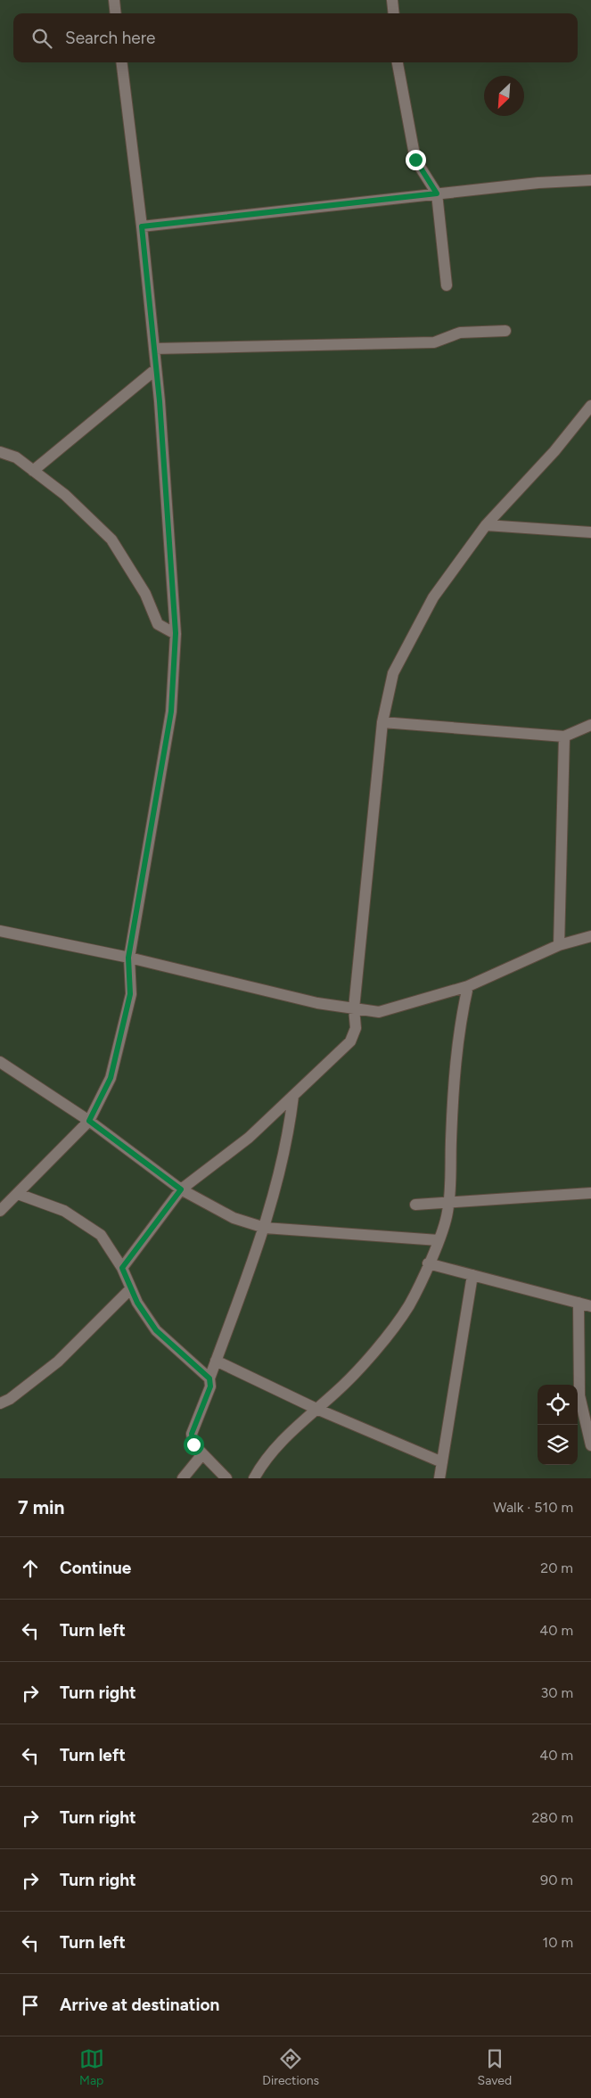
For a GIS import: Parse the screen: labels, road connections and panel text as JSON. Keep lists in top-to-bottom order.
{
  "north": "bottom left",
  "page": {
    "search": "Search here",
    "heading": ["7 min", "Walk · 510 m"],
    "list": [
      ["Continue", "20 m"],
      ["Turn left", "40 m"],
      ["Turn right", "30 m"],
      ["Turn left", "40 m"],
      ["Turn right", "280 m"],
      ["Turn right", "90 m"],
      ["Turn left", "10 m"],
      "Arrive at destination"
    ],
    "nav": ["Map", "Directions", "Saved"]
  }
}
